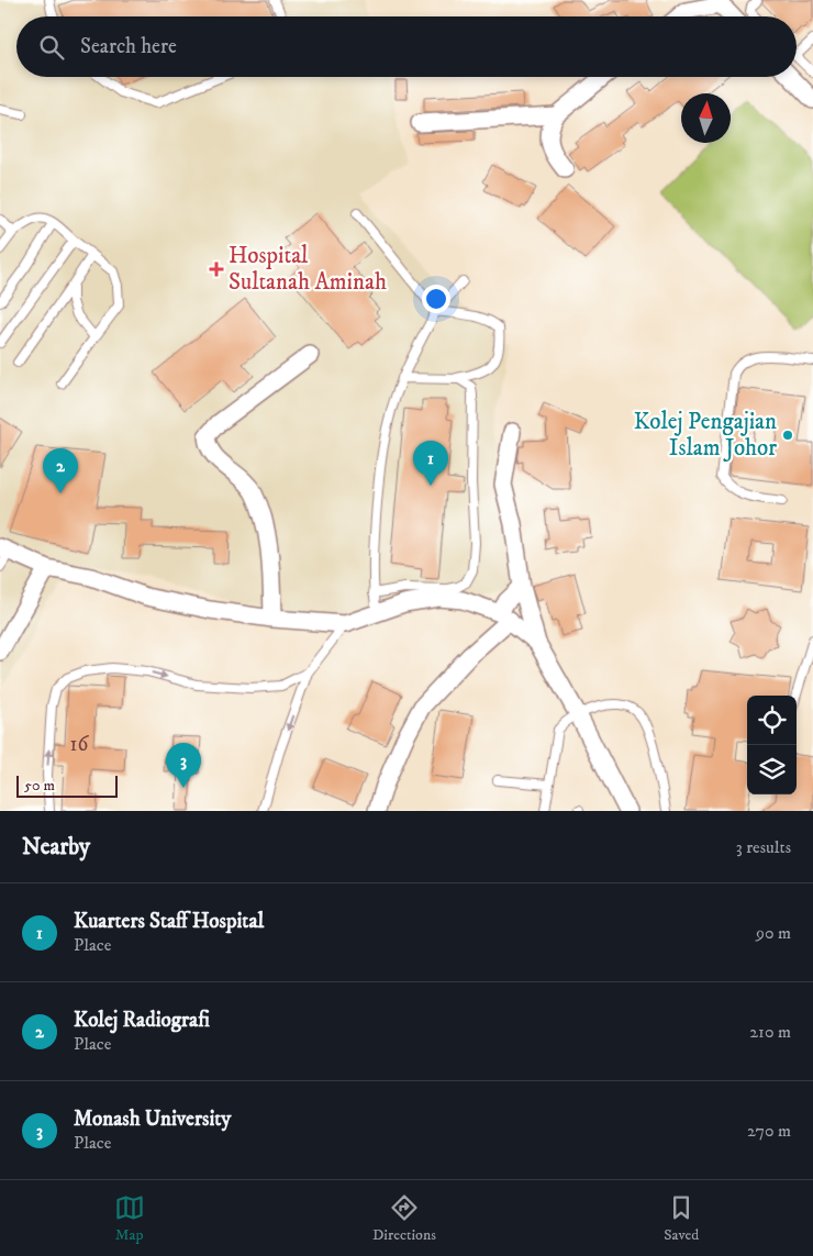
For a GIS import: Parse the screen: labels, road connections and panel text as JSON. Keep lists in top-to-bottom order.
{
  "places": {
    "health": ["Hospital Sultanah Aminah"],
    "other": ["Kolej Pengajian Islam Johor"]
  },
  "house_numbers": ["16"],
  "scale_bar": "50 m",
  "north": "top",
  "page": {
    "search": "Search here",
    "pins": ["1", "2", "3"],
    "scale": "50 m",
    "heading": ["Nearby", "3 results"],
    "list": [
      {
        "mark": "1",
        "name": "Kuarters Staff Hospital",
        "note": "Place",
        "value": "90 m"
      },
      {
        "mark": "2",
        "name": "Kolej Radiografi",
        "note": "Place",
        "value": "210 m"
      },
      {
        "mark": "3",
        "name": "Monash University",
        "note": "Place",
        "value": "270 m"
      }
    ],
    "nav": ["Map", "Directions", "Saved"]
  }
}
